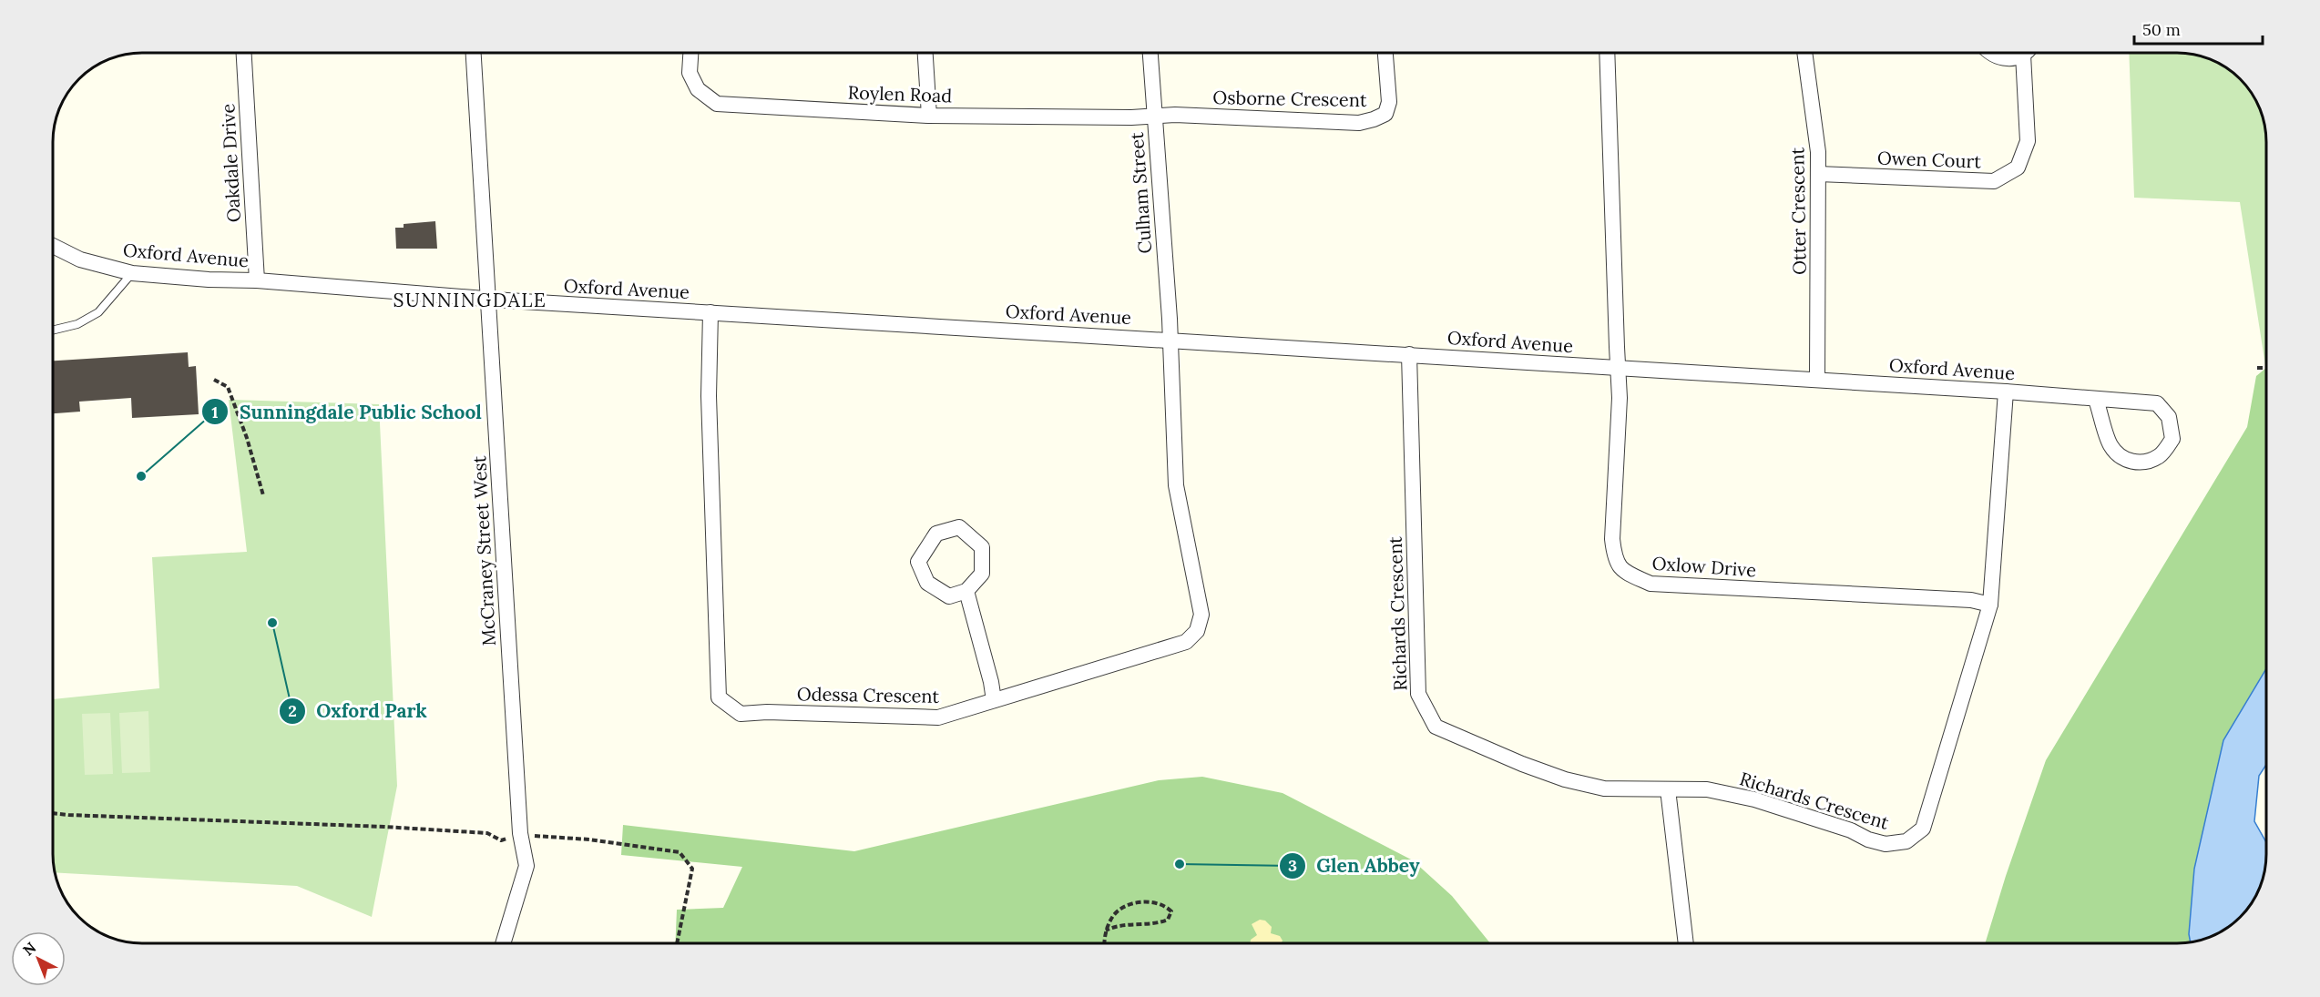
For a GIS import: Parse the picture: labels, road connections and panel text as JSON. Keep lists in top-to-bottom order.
{
  "streets": {
    "street": [
      "Roylen Road",
      "Osborne Crescent",
      "Owen Court",
      "Oakdale Drive",
      "Culham Street",
      "Otter Crescent",
      "Oxford Avenue",
      "McCraney Street West",
      "Oxlow Drive",
      "Richards Crescent",
      "Odessa Crescent"
    ]
  },
  "crossings": [
    ["Roylen Road", "Osborne Crescent"],
    ["Roylen Road", "Culham Street"],
    ["Osborne Crescent", "Culham Street"],
    ["Owen Court", "Otter Crescent"],
    ["Oakdale Drive", "Oxford Avenue"],
    ["Culham Street", "Oxford Avenue"],
    ["Culham Street", "Odessa Crescent"],
    ["Otter Crescent", "Oxford Avenue"],
    ["Oxford Avenue", "McCraney Street West"],
    ["Oxford Avenue", "Oxlow Drive"],
    ["Oxford Avenue", "Richards Crescent"],
    ["Oxford Avenue", "Odessa Crescent"],
    ["Oxlow Drive", "Richards Crescent"]
  ],
  "districts": ["SUNNINGDALE"],
  "places": ["Sunningdale Public School", "Oxford Park", "Glen Abbey"],
  "scale_bar": "50 m",
  "north": "top left"
}
